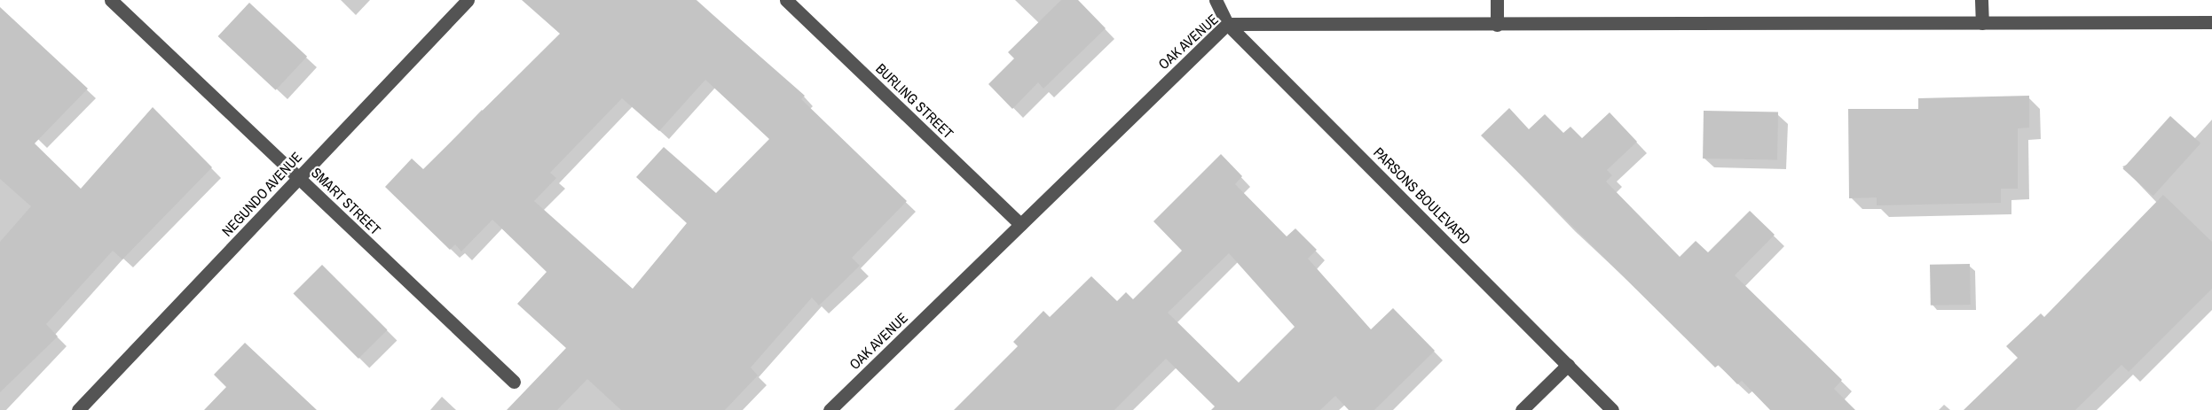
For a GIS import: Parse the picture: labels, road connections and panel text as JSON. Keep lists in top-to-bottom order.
{
  "streets": {
    "street": [
      "OAK AVENUE",
      "BURLING STREET",
      "NEGUNDO AVENUE",
      "PARSONS BOULEVARD",
      "SMART STREET"
    ]
  },
  "crossings": [
    ["OAK AVENUE", "BURLING STREET"],
    ["OAK AVENUE", "PARSONS BOULEVARD"],
    ["NEGUNDO AVENUE", "SMART STREET"]
  ]
}
